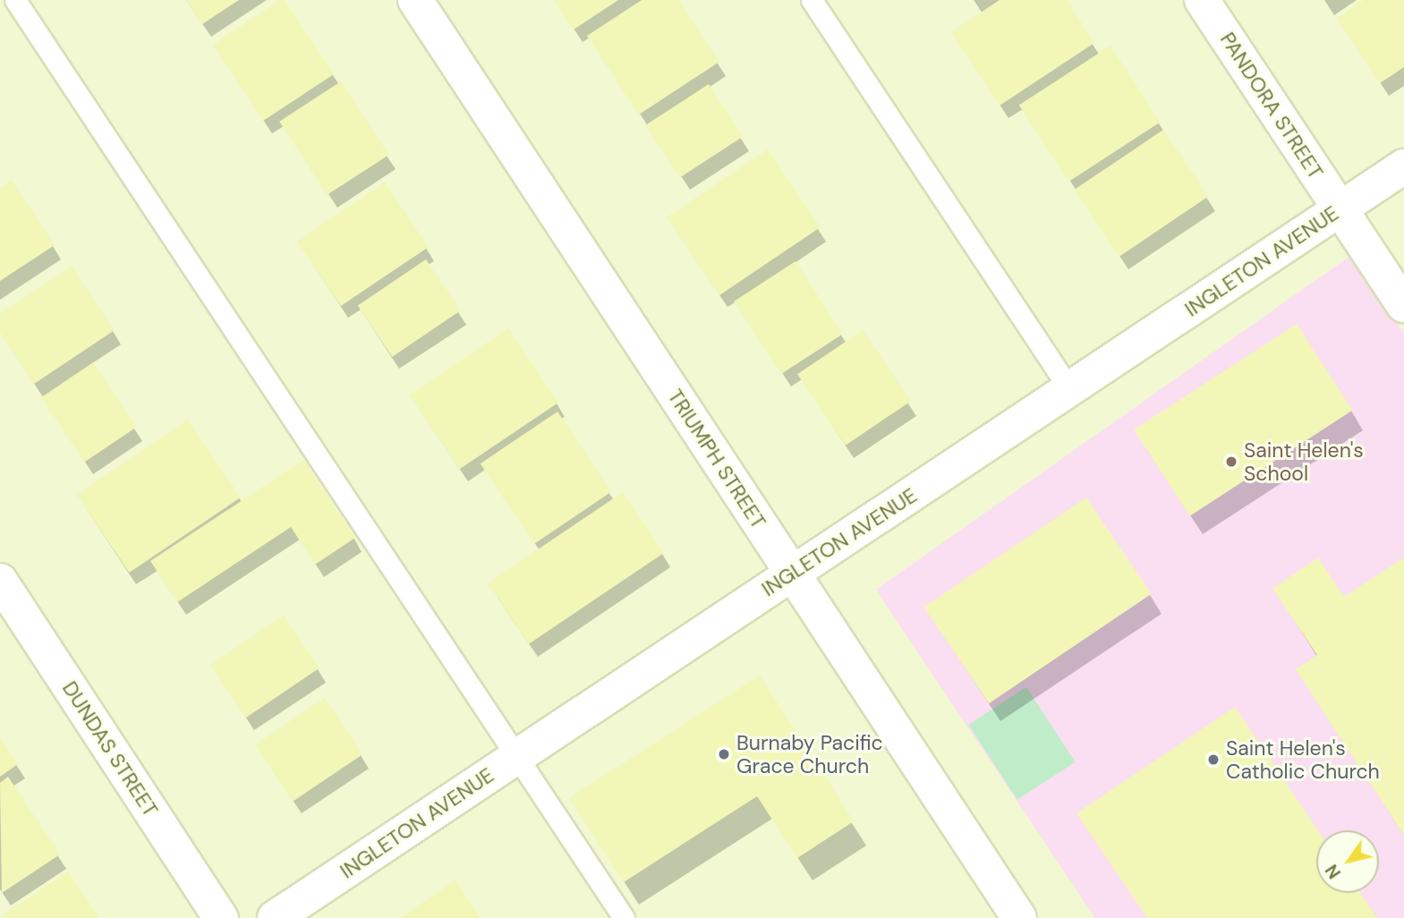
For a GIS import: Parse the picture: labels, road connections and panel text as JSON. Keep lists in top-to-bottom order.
{
  "streets": {
    "street": [
      "PANDORA STREET",
      "INGLETON AVENUE",
      "TRIUMPH STREET",
      "DUNDAS STREET"
    ]
  },
  "crossings": [
    ["PANDORA STREET", "INGLETON AVENUE"],
    ["INGLETON AVENUE", "TRIUMPH STREET"]
  ],
  "places": ["Saint Helen's School", "Burnaby Pacific Grace Church", "Saint Helen's Catholic Church"],
  "north": "bottom left"
}
